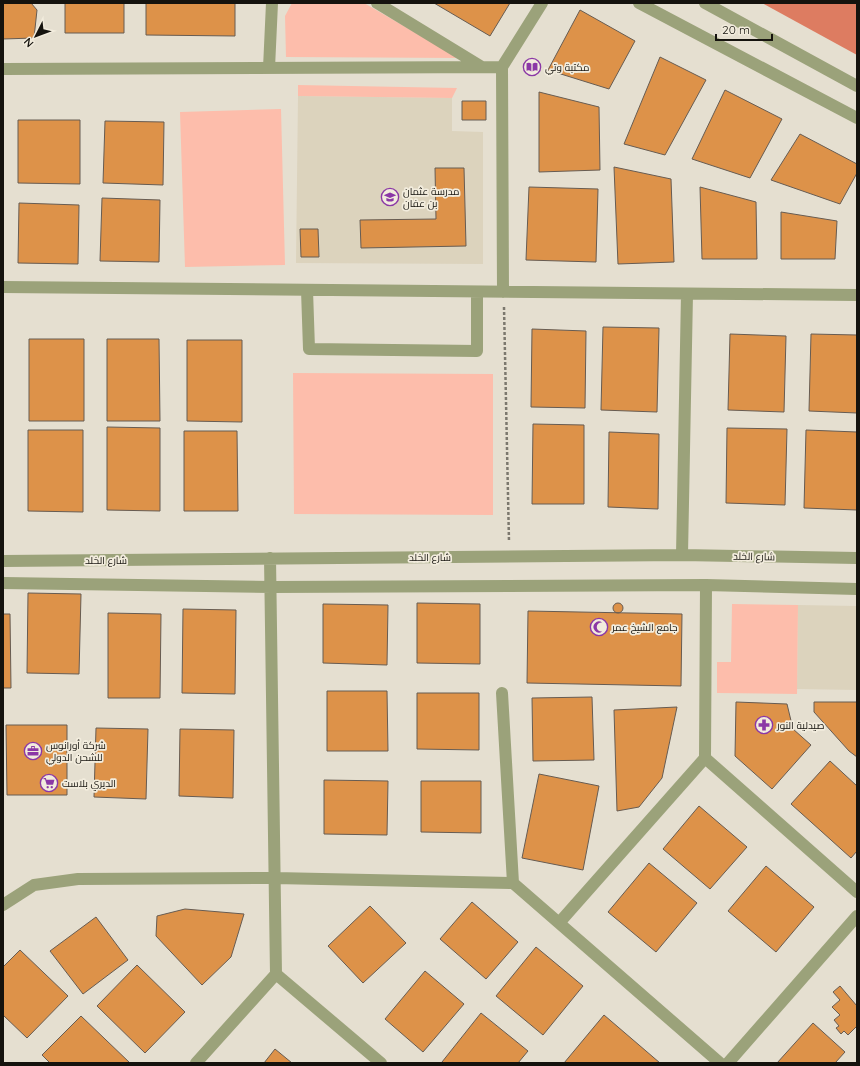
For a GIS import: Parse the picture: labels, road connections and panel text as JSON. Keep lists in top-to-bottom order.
{
  "streets": {
    "street": ["شارع الخلد"]
  },
  "places": {
    "library": ["مكتبة وتي"],
    "school or university": ["مدرسة عثمان بن عفان"],
    "mosque": ["جامع الشيخ عمر"],
    "pharmacy": ["صيدلية النور"],
    "office": ["شركة أورانوس للشحن الدولي"],
    "supermarket": ["الديري بلاست"]
  },
  "scale_bar": "20 m",
  "north": "bottom left"
}
